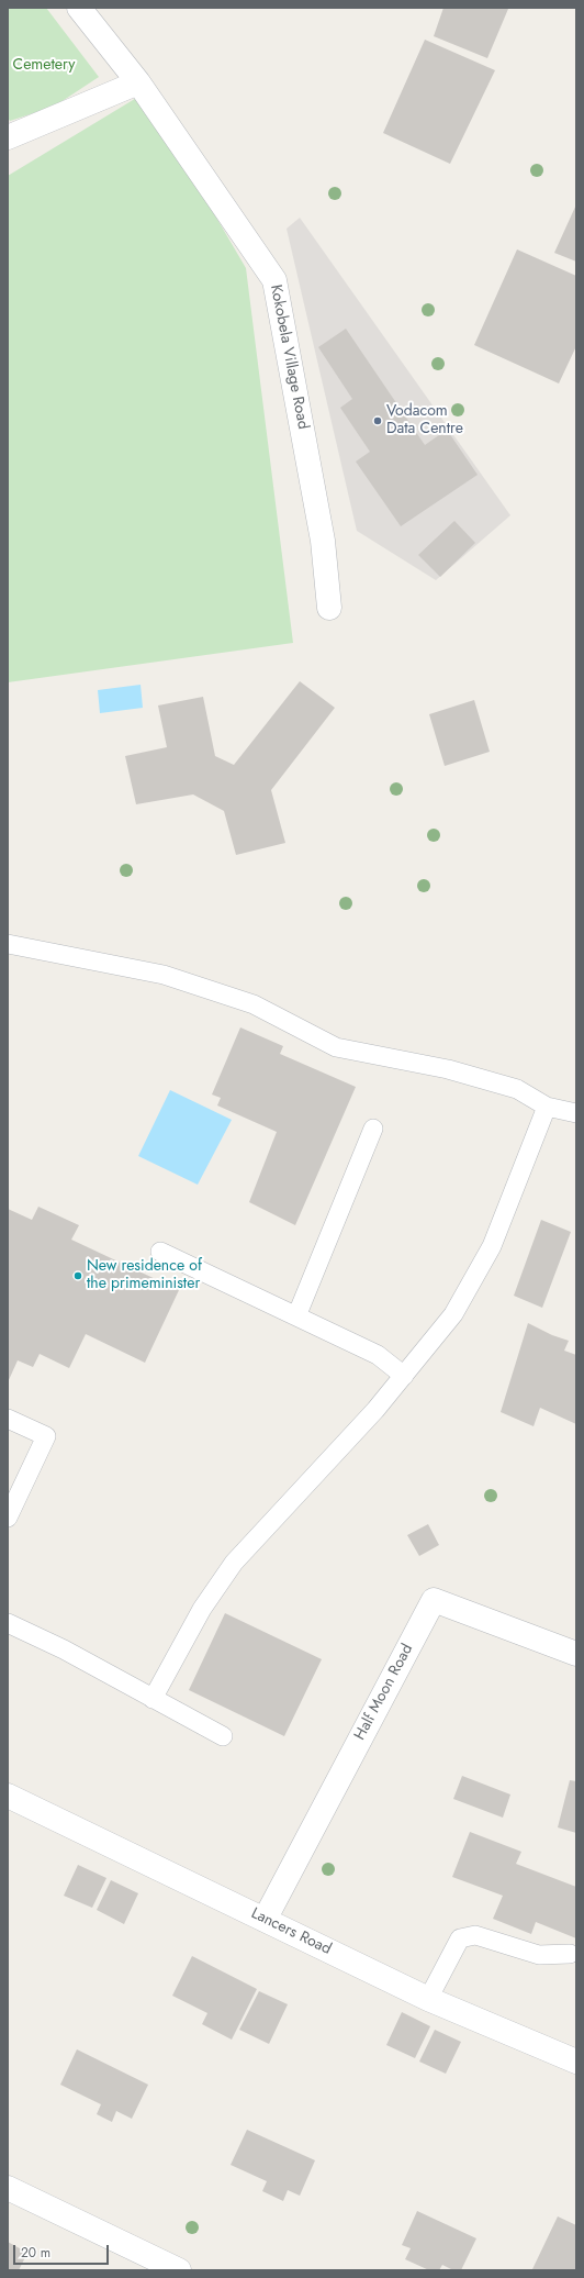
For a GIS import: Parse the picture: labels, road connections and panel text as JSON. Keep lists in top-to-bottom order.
{
  "streets": {
    "street": ["Kokobela Village Road", "Half Moon Road", "Lancers Road"]
  },
  "crossings": [
    ["Half Moon Road", "Lancers Road"]
  ],
  "parks": ["Cemetery"],
  "places": ["Vodacom Data Centre", "New residence of the primeminister"],
  "scale_bar": "20 m"
}
